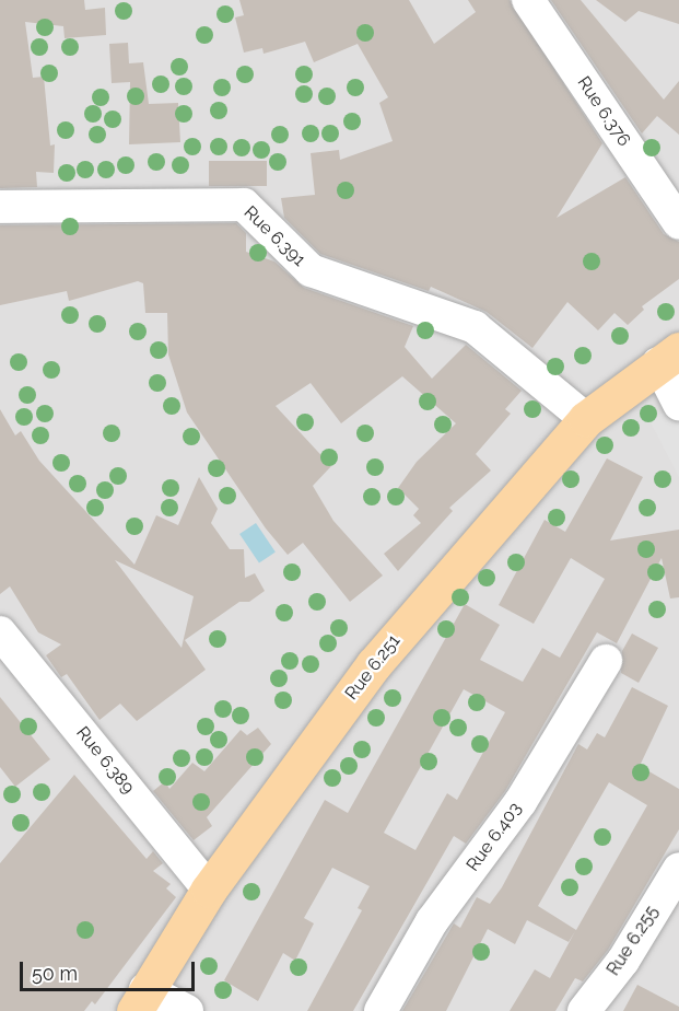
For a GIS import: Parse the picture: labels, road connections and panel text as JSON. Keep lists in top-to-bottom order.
{
  "streets": {
    "main road": ["Rue 6.251"],
    "street": [
      "Rue 6.376",
      "Rue 6.391",
      "Rue 6.389",
      "Rue 6.403",
      "Rue 6.255"
    ]
  },
  "crossings": [
    ["Rue 6.391", "Rue 6.251"],
    ["Rue 6.251", "Rue 6.389"]
  ],
  "scale_bar": "50 m"
}
